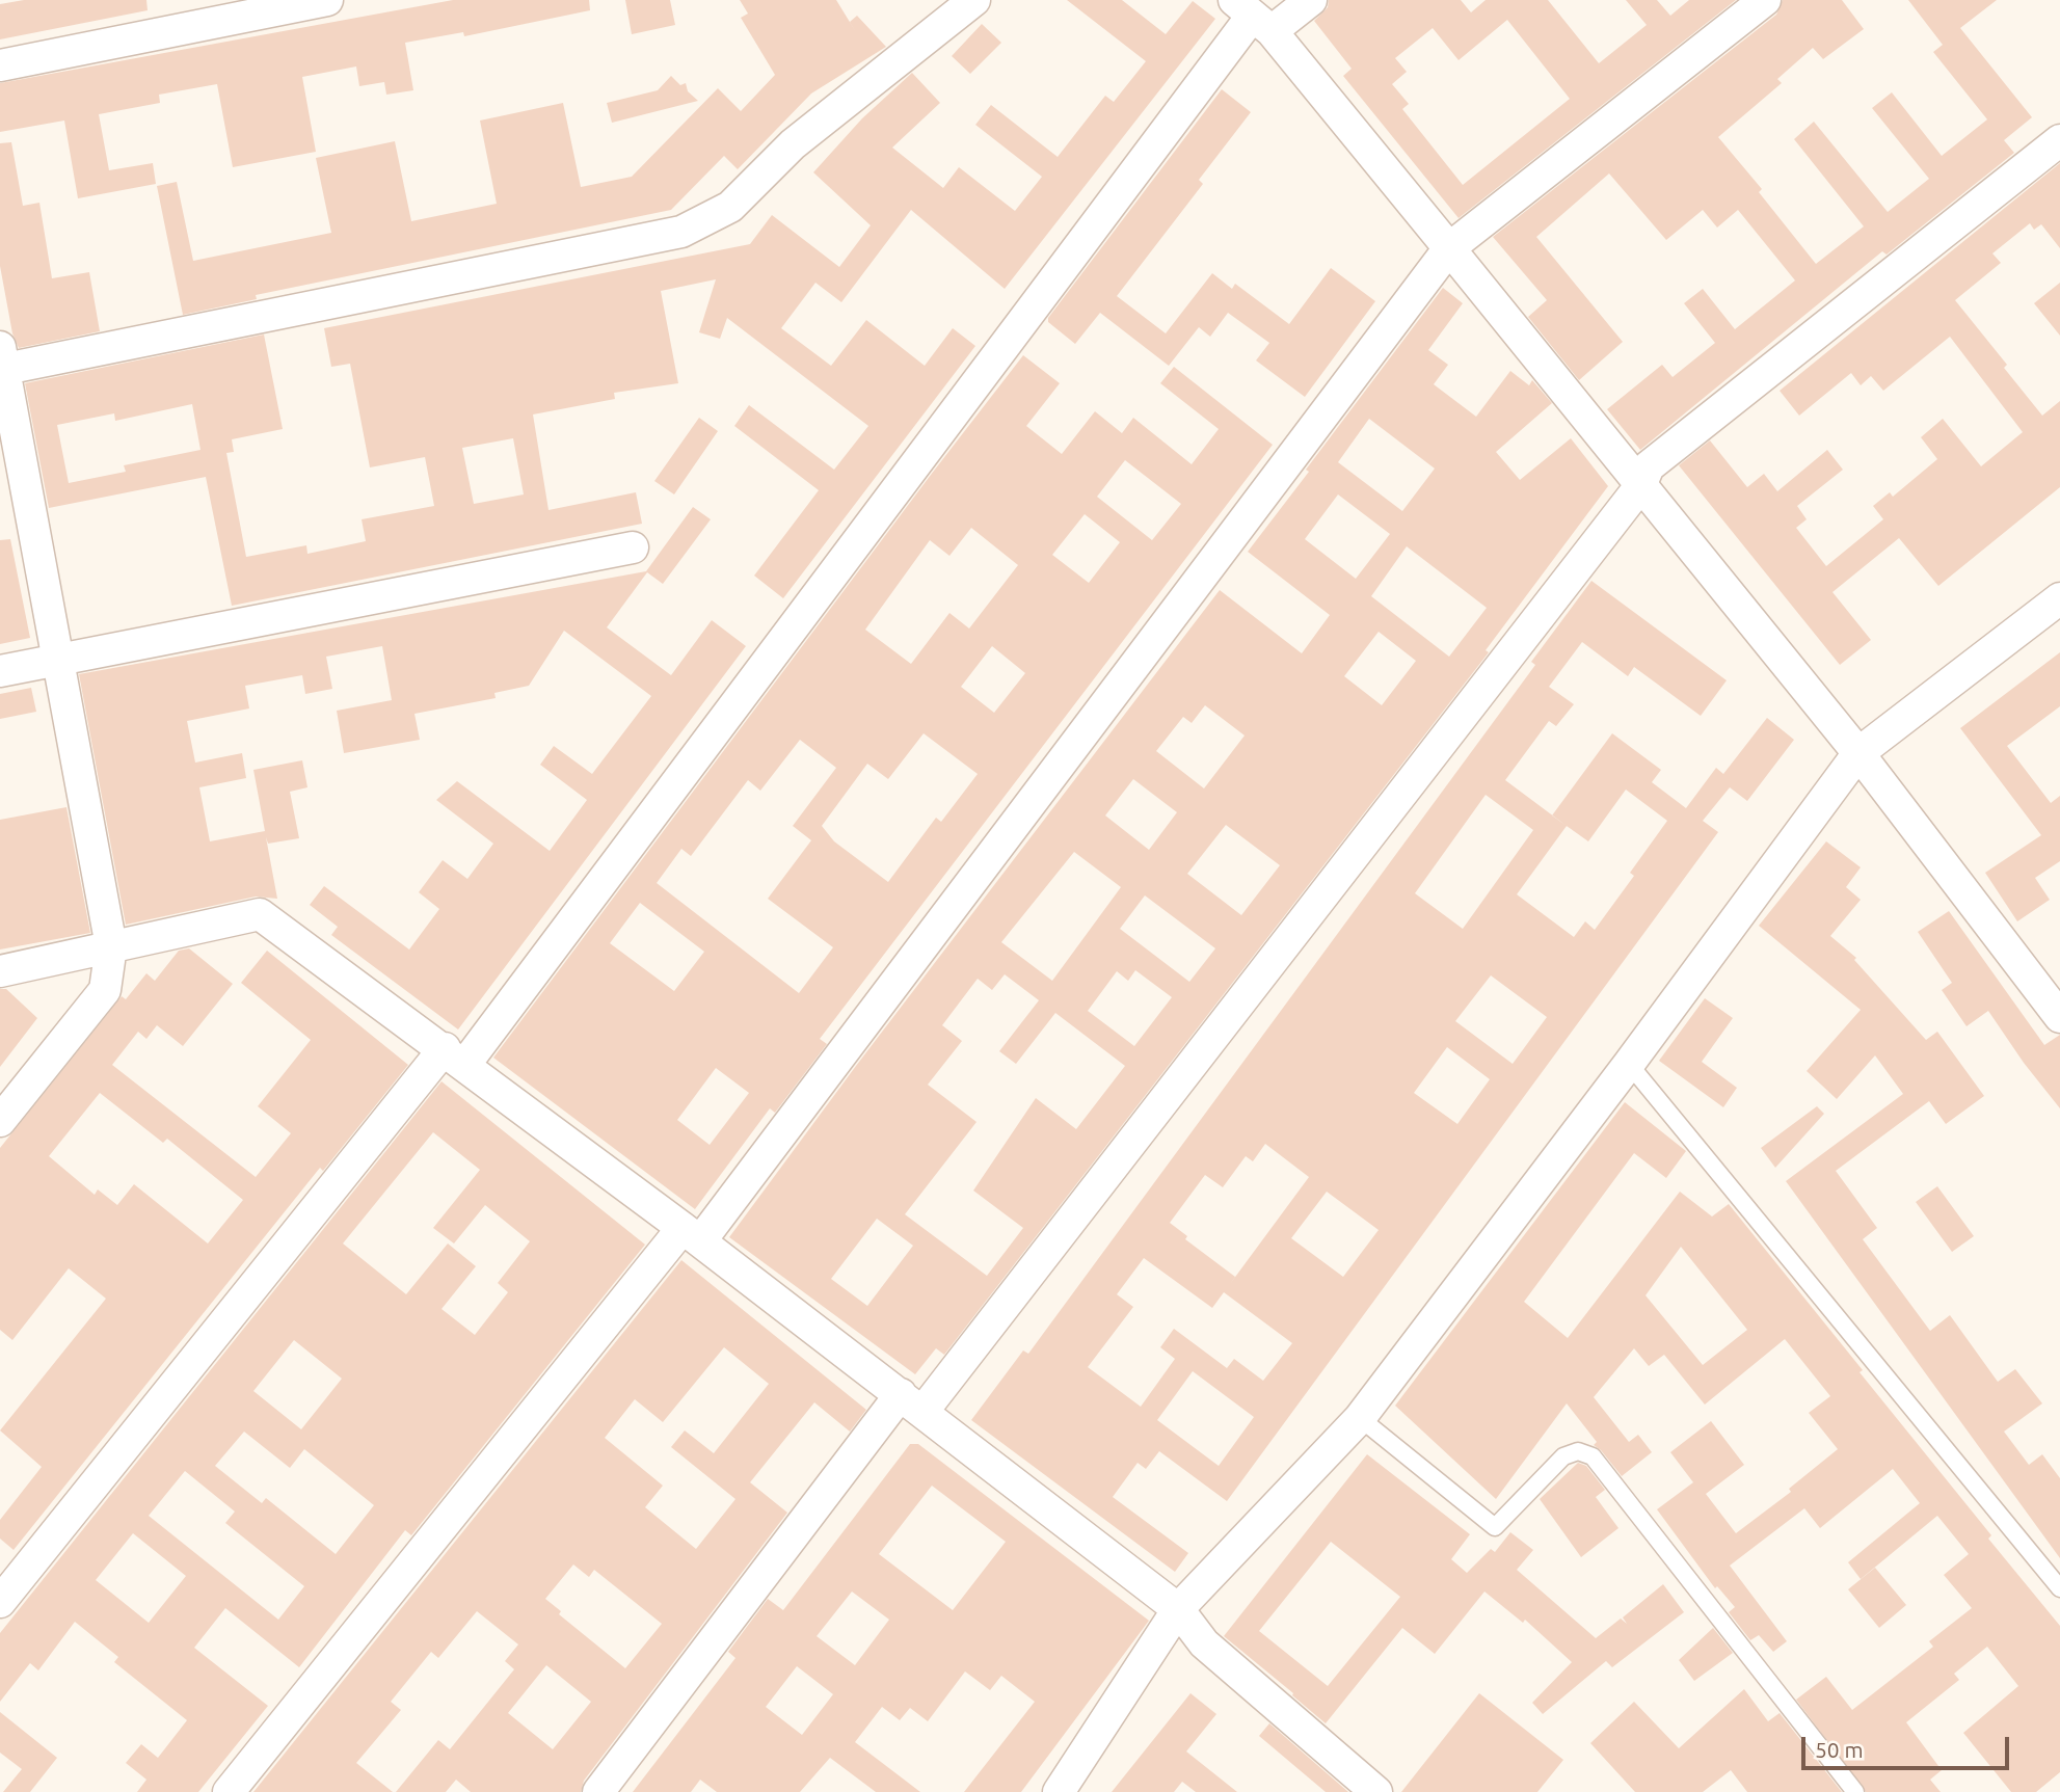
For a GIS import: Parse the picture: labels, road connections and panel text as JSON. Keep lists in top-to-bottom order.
{
  "scale_bar": "50 m"
}
